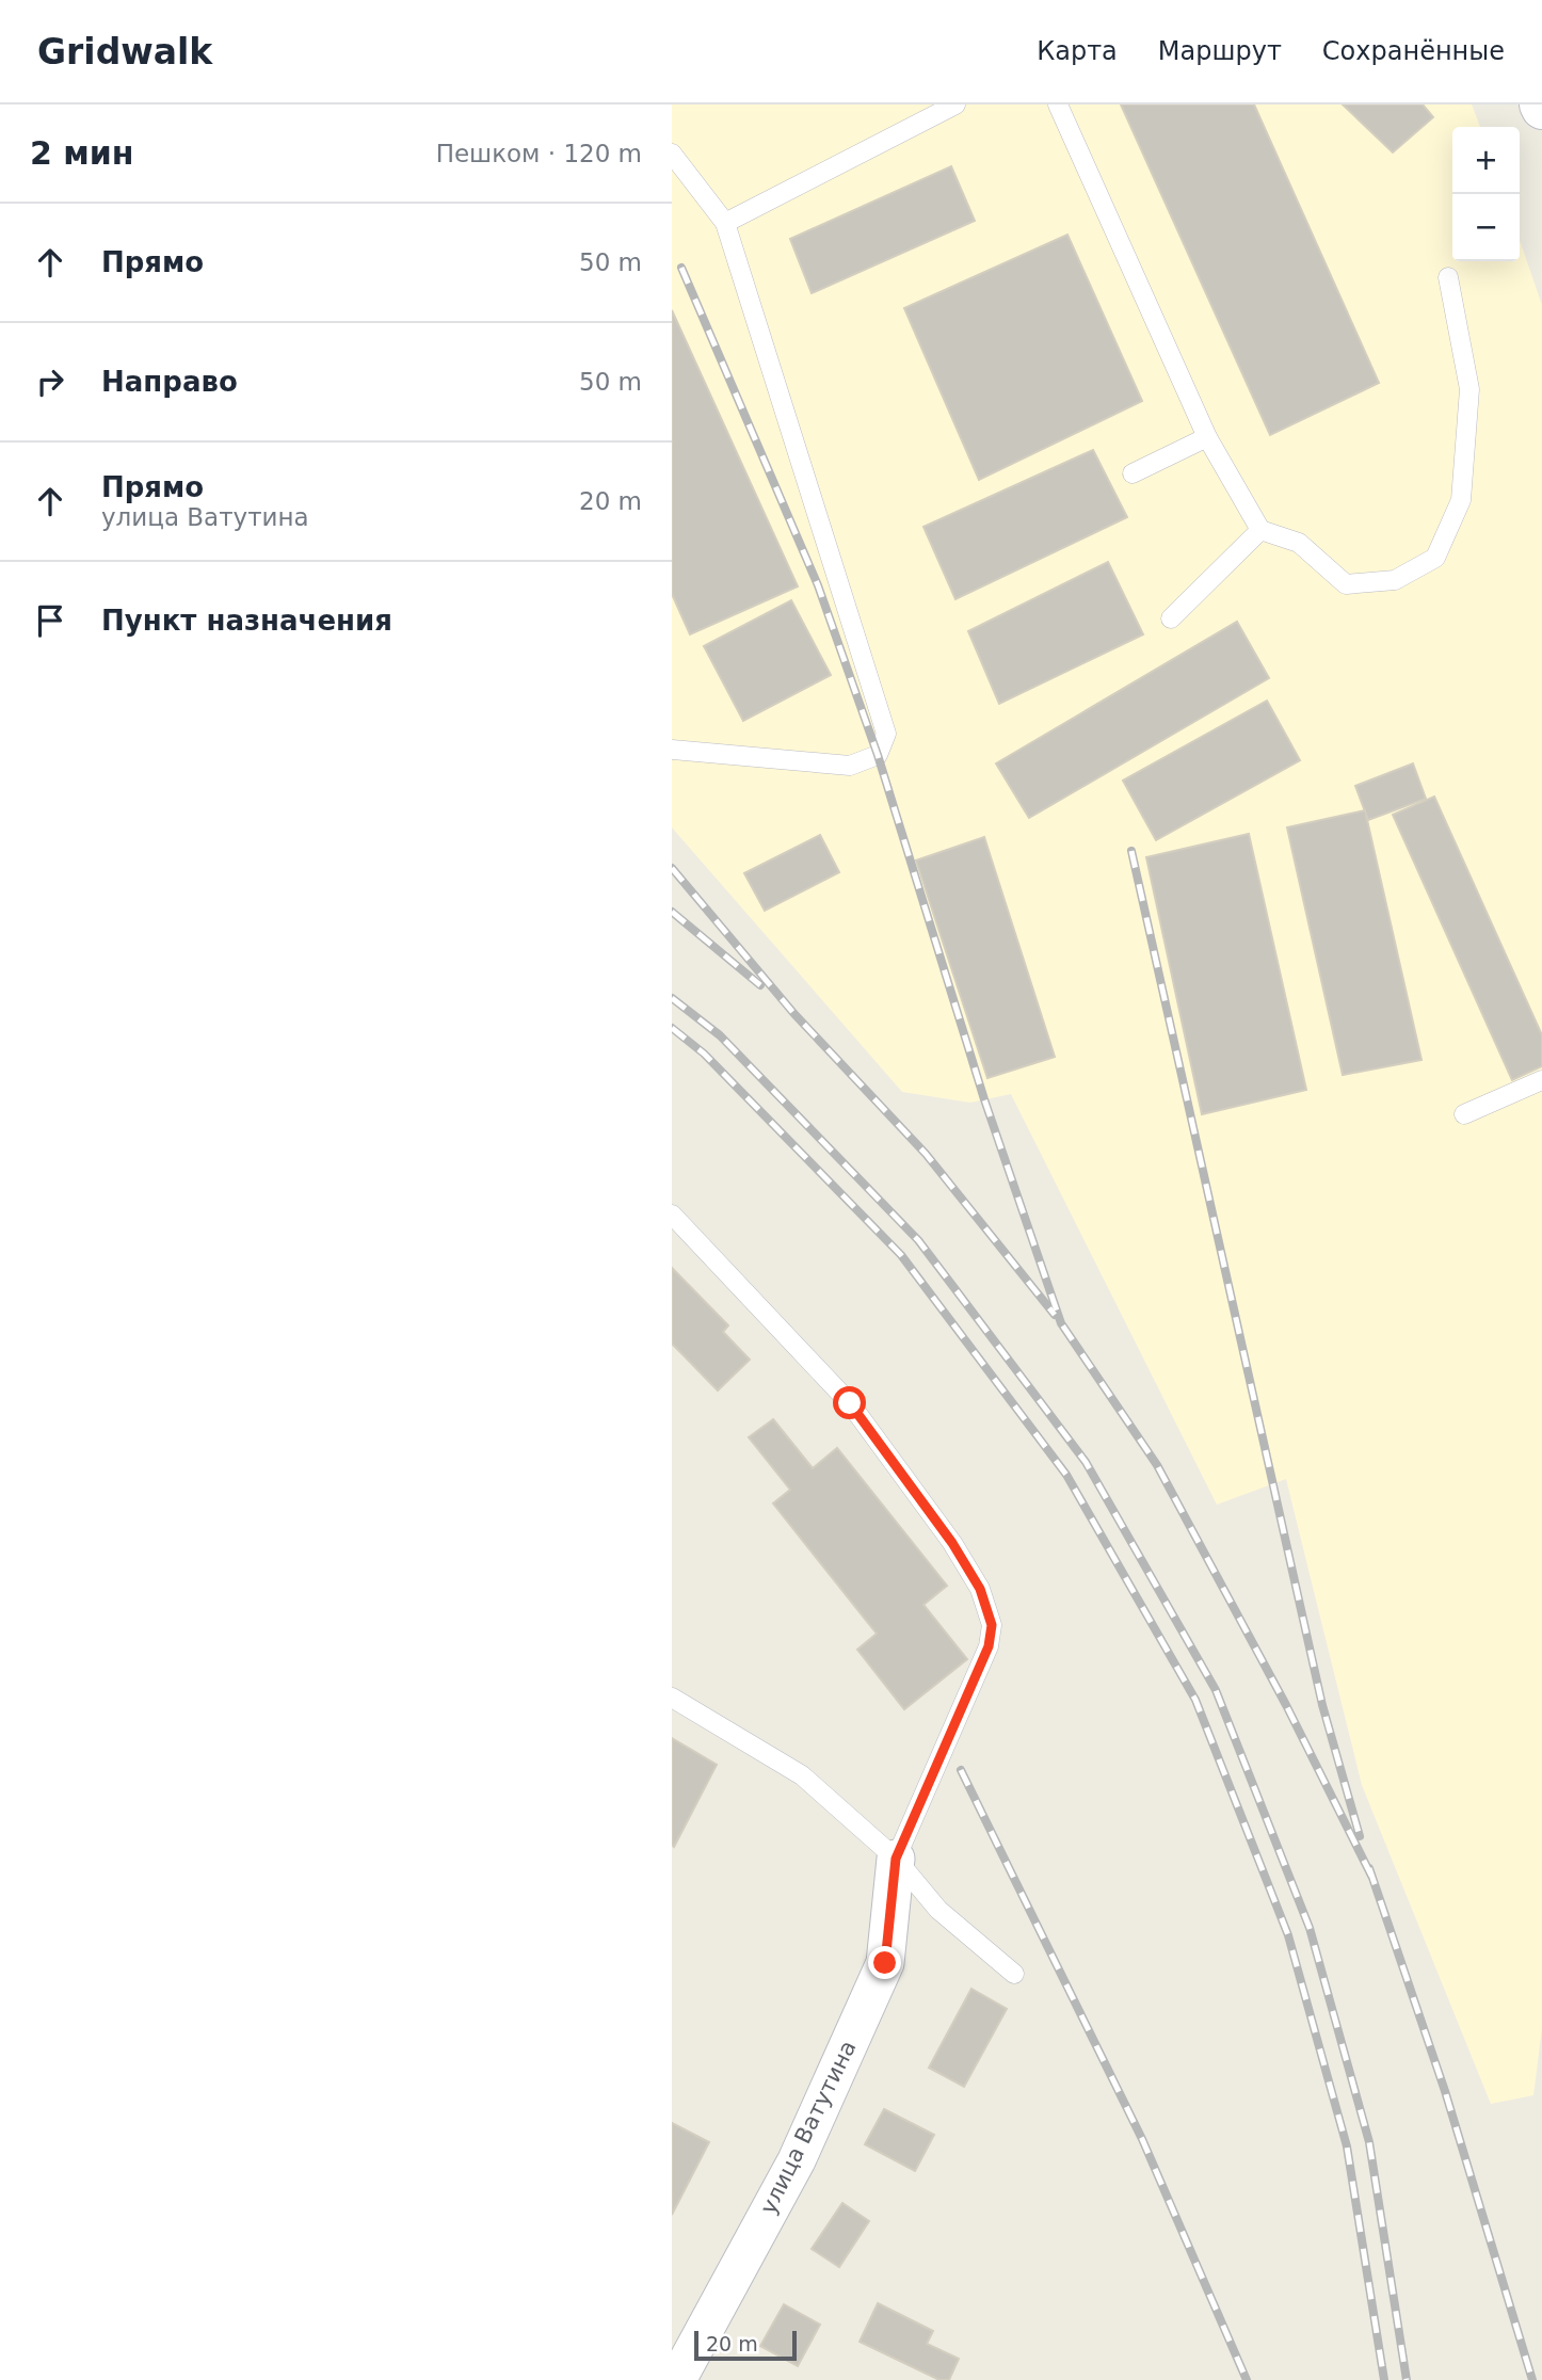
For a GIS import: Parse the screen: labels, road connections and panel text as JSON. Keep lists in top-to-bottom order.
{
  "streets": {
    "street": ["улица Ватутина"]
  },
  "scale_bar": "20 m",
  "page": {
    "header": "Gridwalk",
    "nav": ["Карта", "Маршрут", "Сохранённые"],
    "heading": ["2 мин", "Пешком · 120 m"],
    "map_buttons": ["+", "−"],
    "list": [
      ["Прямо", "50 m"],
      ["Направо", "50 m"],
      ["Прямо", "улица Ватутина", "20 m"],
      "Пункт назначения"
    ],
    "scale": "20 m"
  }
}
